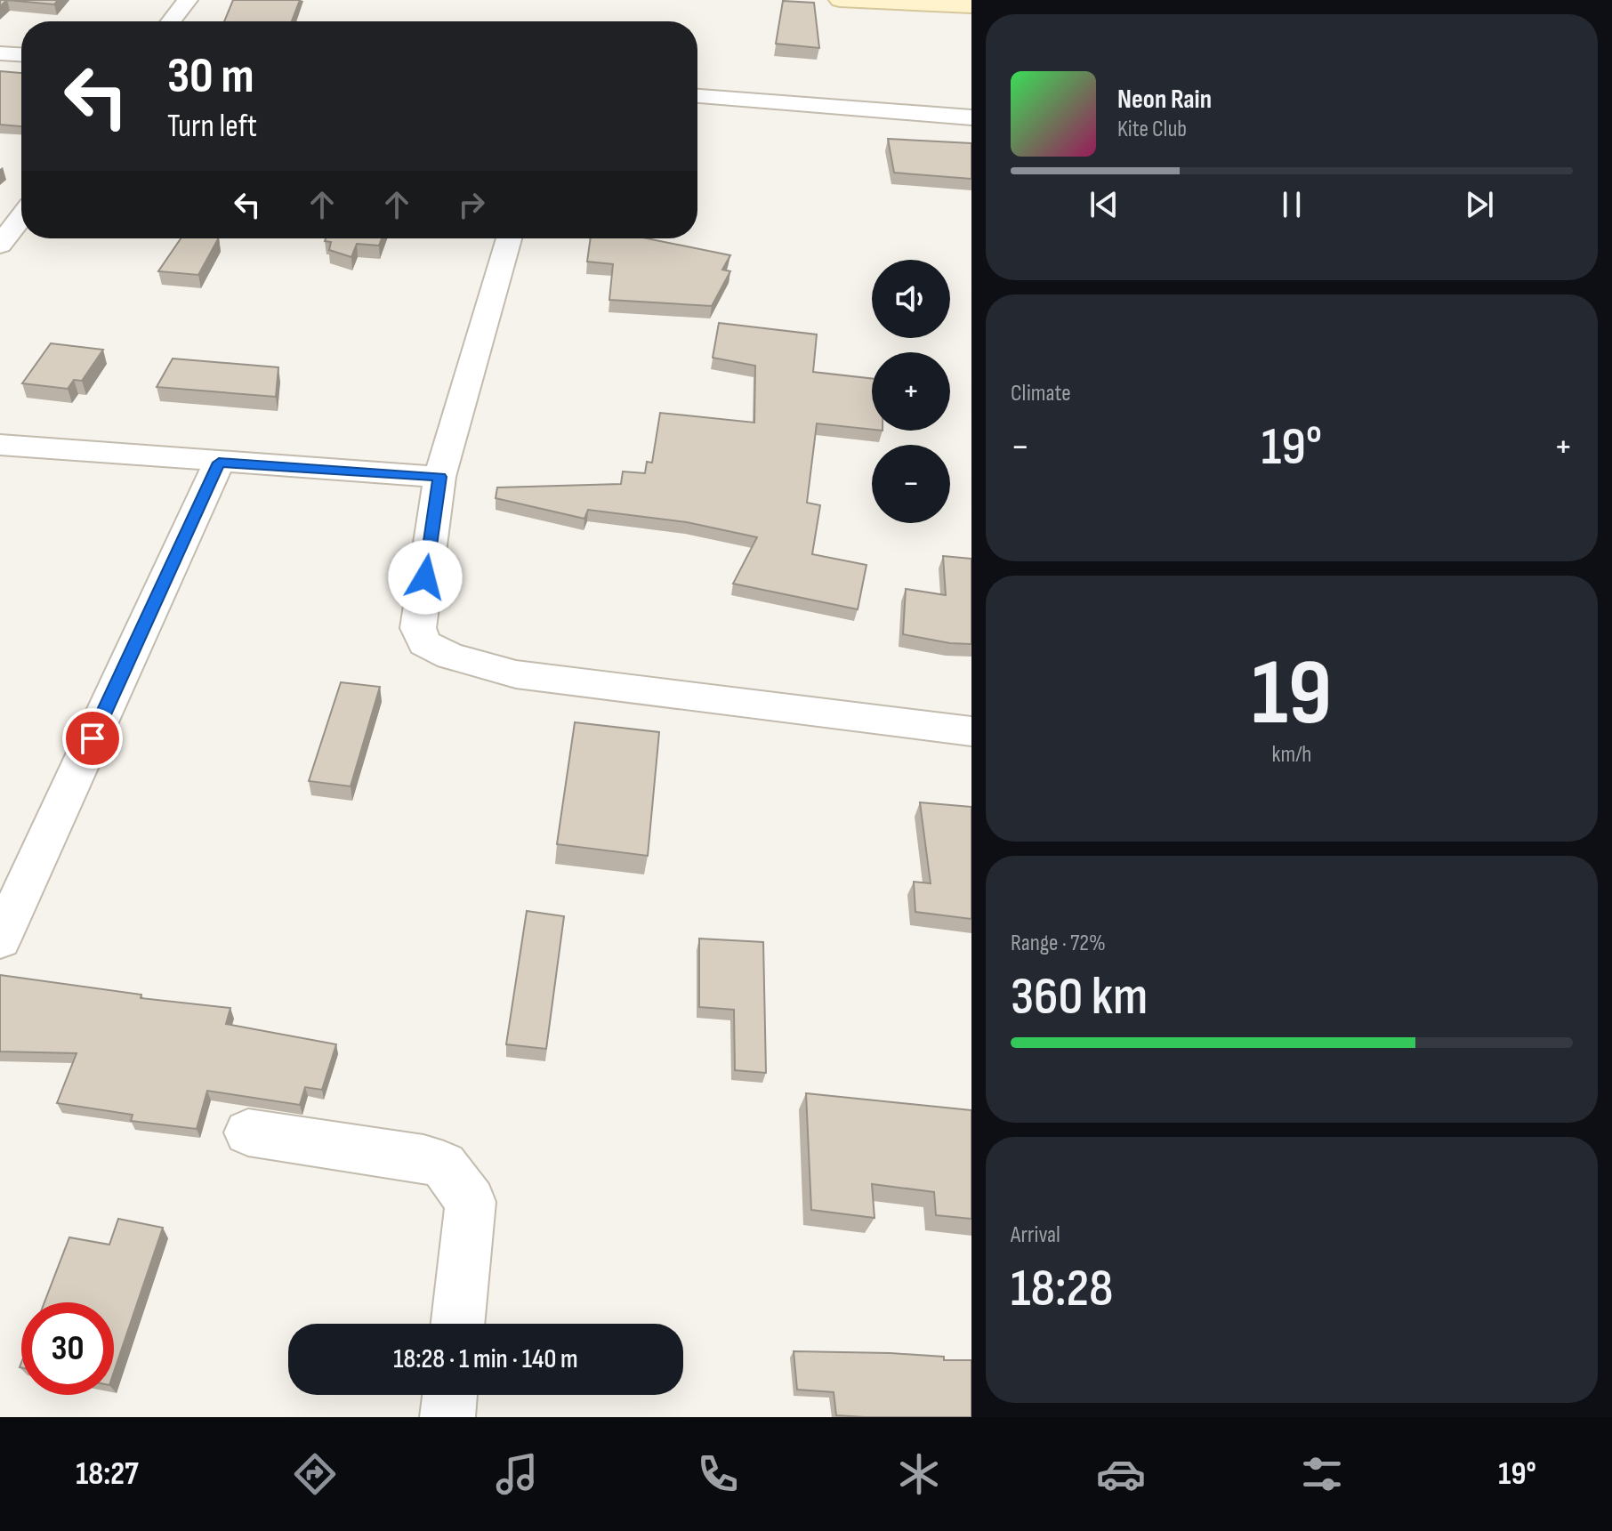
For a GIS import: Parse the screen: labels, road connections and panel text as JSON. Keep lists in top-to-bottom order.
{
  "page": {
    "turn": ["30 m", "Turn left"],
    "song": ["Neon Rain", "Kite Club"],
    "map_buttons": ["+", "−"],
    "tile": [
      "Climate",
      ["19", "km/h"],
      ["Range · 72%", "360 km"],
      ["Arrival", "18:28"]
    ],
    "heat": ["−", "19°", "+"],
    "limit": "30",
    "trip": "18:28 · 1 min · 140 m",
    "tabs": ["18:27", "19°"]
  }
}
